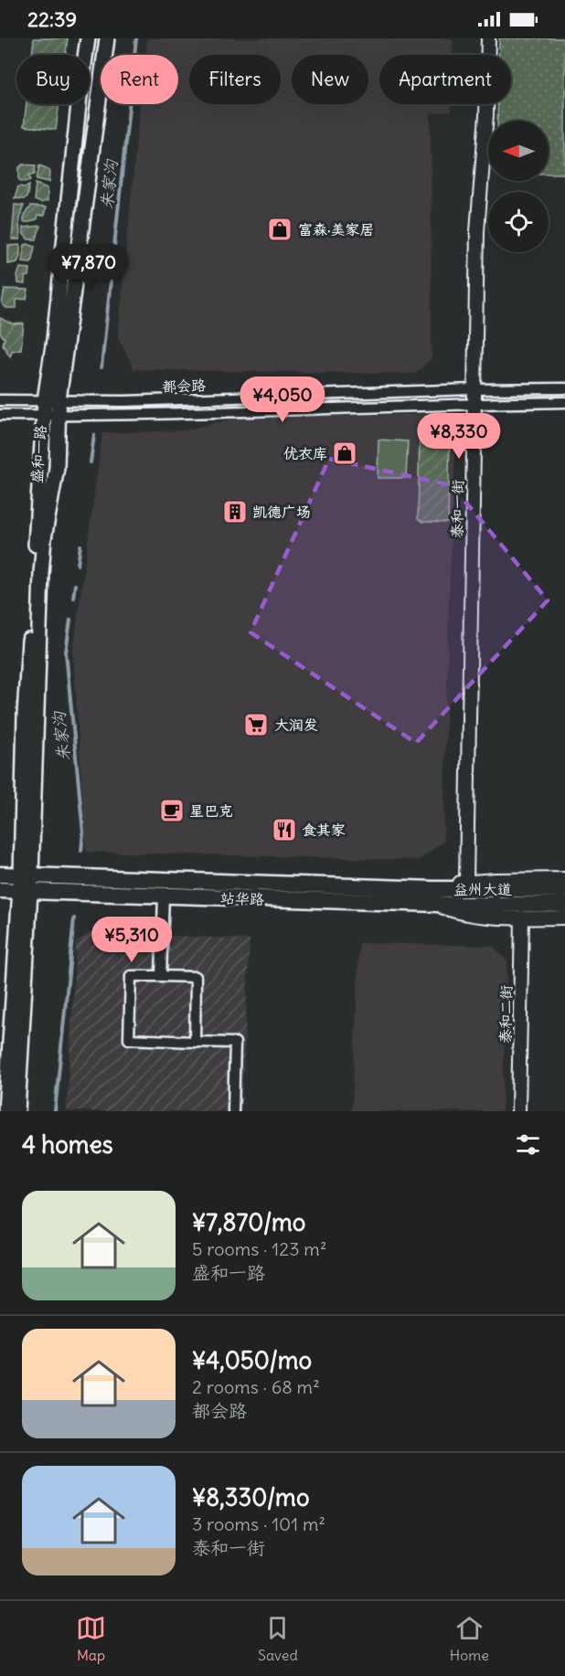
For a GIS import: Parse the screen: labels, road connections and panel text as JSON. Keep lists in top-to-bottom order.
{
  "streets": {
    "main road": ["盛和一路", "益州大道", "站华路"],
    "street": ["都会路", "泰和一街", "泰和二街"]
  },
  "crossings": [
    ["都会路", "盛和一路"],
    ["都会路", "泰和一街"],
    ["盛和一路", "站华路"],
    ["益州大道", "站华路"]
  ],
  "water": ["朱家沟"],
  "places": {
    "shop": ["富森·美家居", "优衣库"],
    "building": ["凯德广场"],
    "supermarket": ["大润发"],
    "cafe": ["星巴克"],
    "restaurant": ["食其家"]
  },
  "north": "left",
  "page": {
    "status": "22:39",
    "chip": [
      "Buy",
      "Rent",
      "Filters",
      "New",
      "Apartment"
    ],
    "price": [
      "¥7,870",
      "¥4,050",
      "¥8,330",
      "¥5,310"
    ],
    "heading": "4 homes",
    "list": [
      {
        "name": "¥7,870/mo",
        "note": "5 rooms · 123 m² · 盛和一路"
      },
      {
        "name": "¥4,050/mo",
        "note": "2 rooms · 68 m² · 都会路"
      },
      {
        "name": "¥8,330/mo",
        "note": "3 rooms · 101 m² · 泰和一街"
      }
    ],
    "tabs": ["Map", "Saved", "Home"]
  }
}
